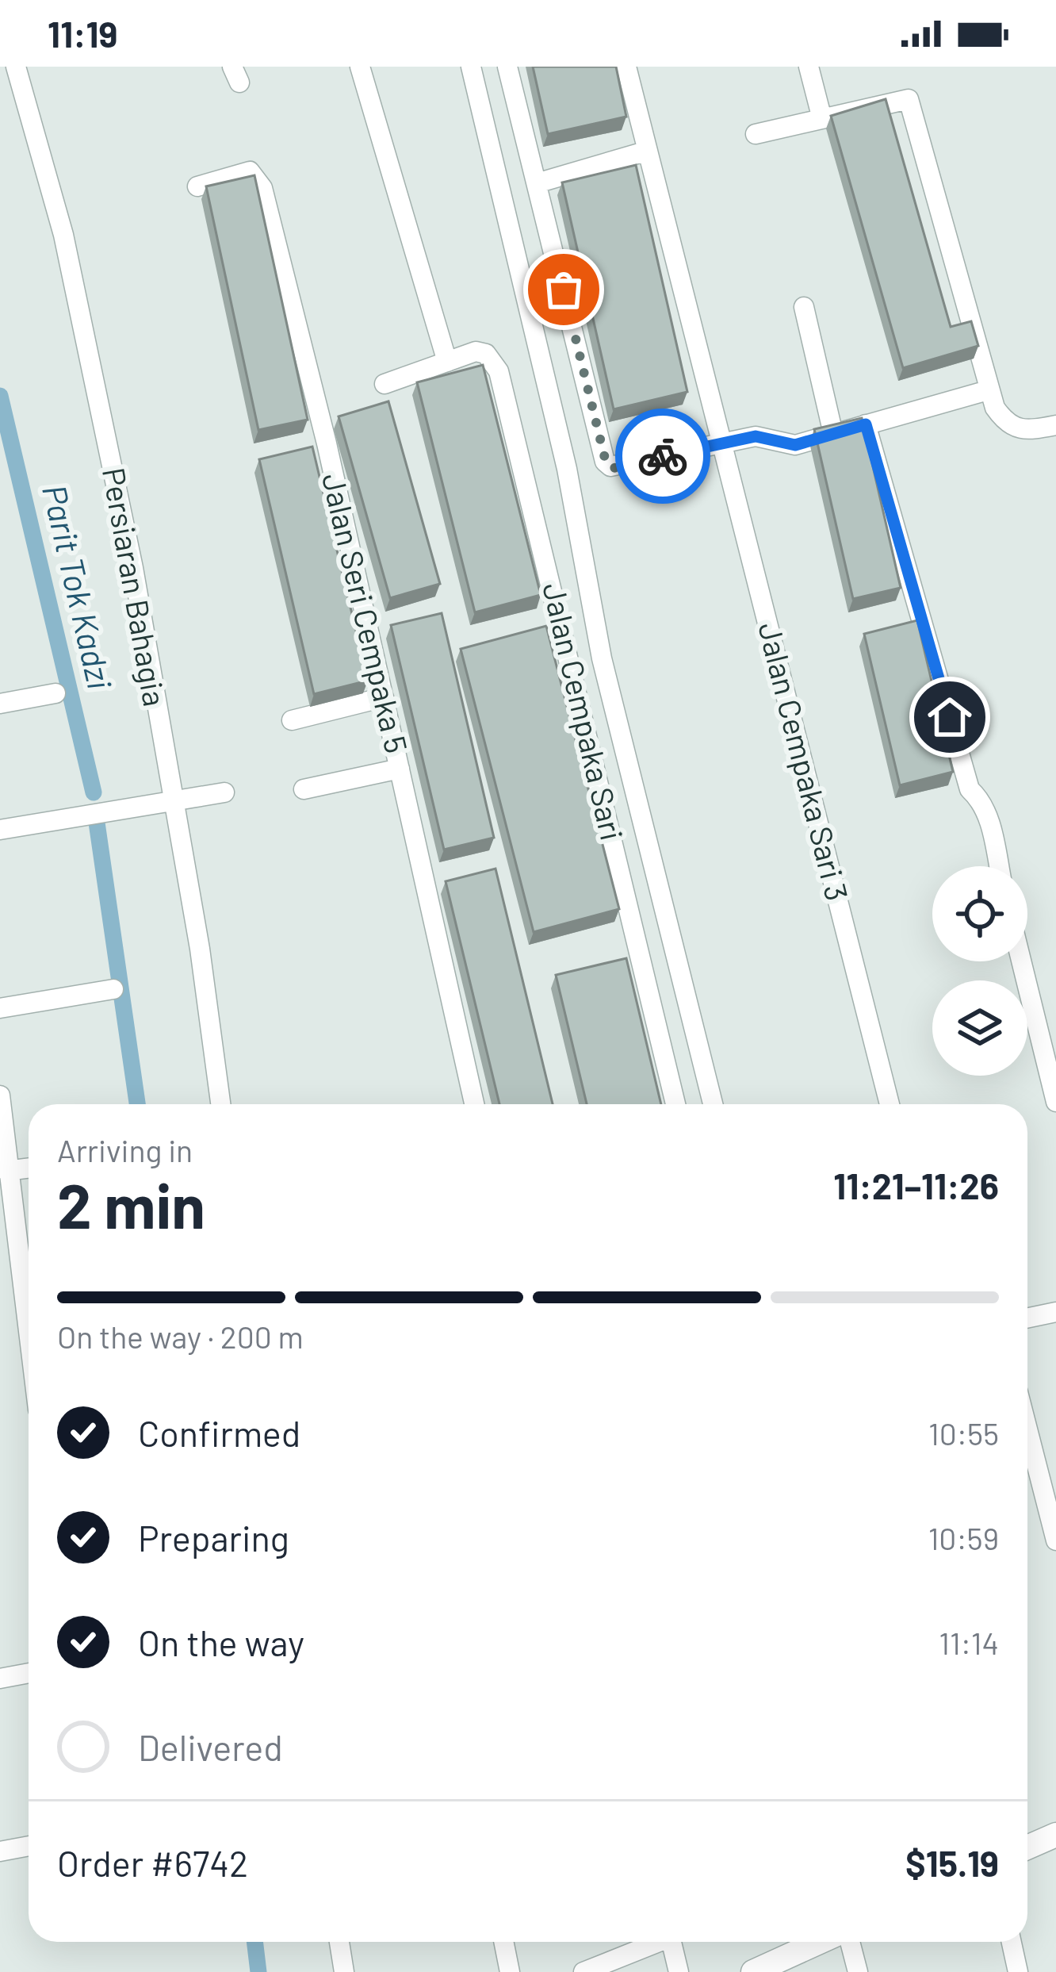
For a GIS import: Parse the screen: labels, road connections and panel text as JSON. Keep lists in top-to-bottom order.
{
  "streets": {
    "street": [
      "Persiaran Bahagia",
      "Jalan Seri Cempaka 5",
      "Jalan Cempaka Sari",
      "Jalan Cempaka Sari 3"
    ]
  },
  "water": ["Parit Tok Kadzi"],
  "page": {
    "status": "11:19",
    "heading": ["2 min", "Arriving in", "11:21–11:26"],
    "panel": ["Order #6742", "$15.19"],
    "bar": "On the way · 200 m",
    "list": [
      ["Confirmed", "10:55"],
      ["Preparing", "10:59"],
      ["On the way", "11:14"],
      "Delivered"
    ]
  }
}
